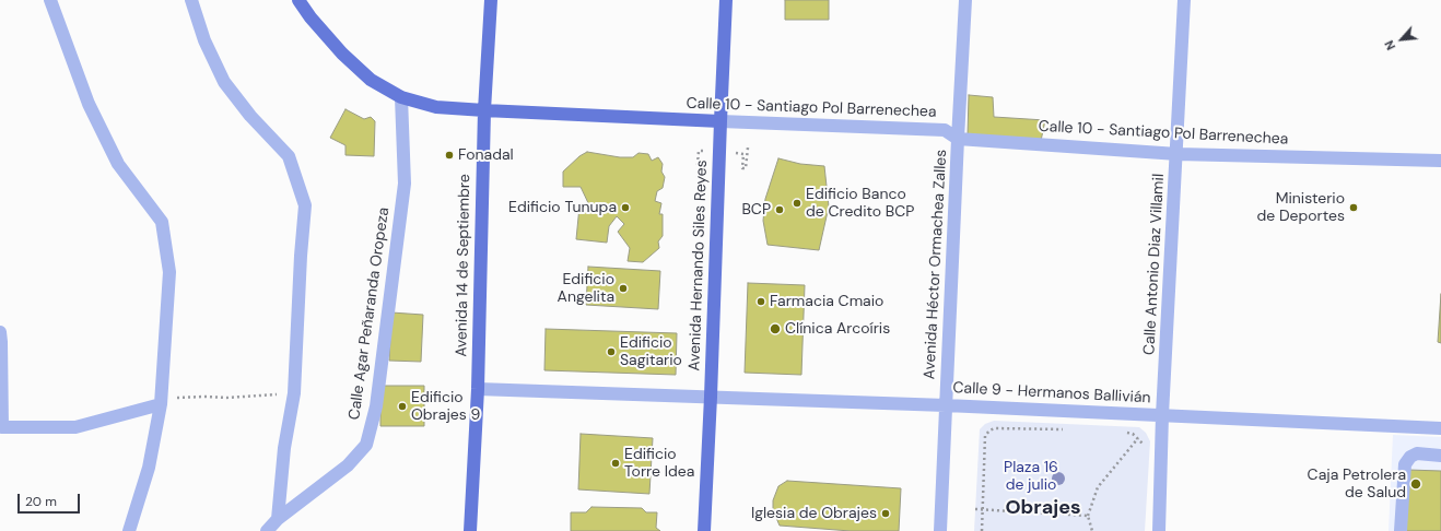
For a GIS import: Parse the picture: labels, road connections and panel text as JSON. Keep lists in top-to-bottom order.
{
  "streets": {
    "main road": ["Calle 10 - Santiago Pol Barrenechea", "Avenida 14 de Septiembre", "Avenida Hernando Siles Reyes"],
    "street": [
      "Avenida Héctor Ormachea Zalles",
      "Calle Antonio Diaz Villamil",
      "Calle Agar Peñaranda Oropeza",
      "Calle 9 - Hermanos Ballivián"
    ]
  },
  "crossings": [
    ["Calle 10 - Santiago Pol Barrenechea", "Avenida Héctor Ormachea Zalles"],
    ["Calle 10 - Santiago Pol Barrenechea", "Calle Antonio Diaz Villamil"],
    ["Calle 10 - Santiago Pol Barrenechea", "Avenida 14 de Septiembre"],
    ["Calle 10 - Santiago Pol Barrenechea", "Avenida Hernando Siles Reyes"],
    ["Calle 10 - Santiago Pol Barrenechea", "Calle Agar Peñaranda Oropeza"],
    ["Avenida Héctor Ormachea Zalles", "Calle 9 - Hermanos Ballivián"],
    ["Calle Antonio Diaz Villamil", "Calle 9 - Hermanos Ballivián"],
    ["Avenida 14 de Septiembre", "Calle 9 - Hermanos Ballivián"],
    ["Avenida Hernando Siles Reyes", "Calle 9 - Hermanos Ballivián"]
  ],
  "districts": ["Obrajes"],
  "parks": ["Plaza 16 de julio"],
  "places": [
    "Fonadal",
    "Edificio Banco de Credito BCP",
    "Edificio Tunupa",
    "Ministerio de Deportes",
    "BCP",
    "Edificio Angelita",
    "Farmacia Cmaio",
    "Clínica Arcoíris",
    "Edificio Sagitario",
    "Edificio Obrajes 9",
    "Edificio Torre Idea",
    "Caja Petrolera de Salud",
    "Iglesia de Obrajes"
  ],
  "scale_bar": "20 m",
  "north": "bottom left"
}
